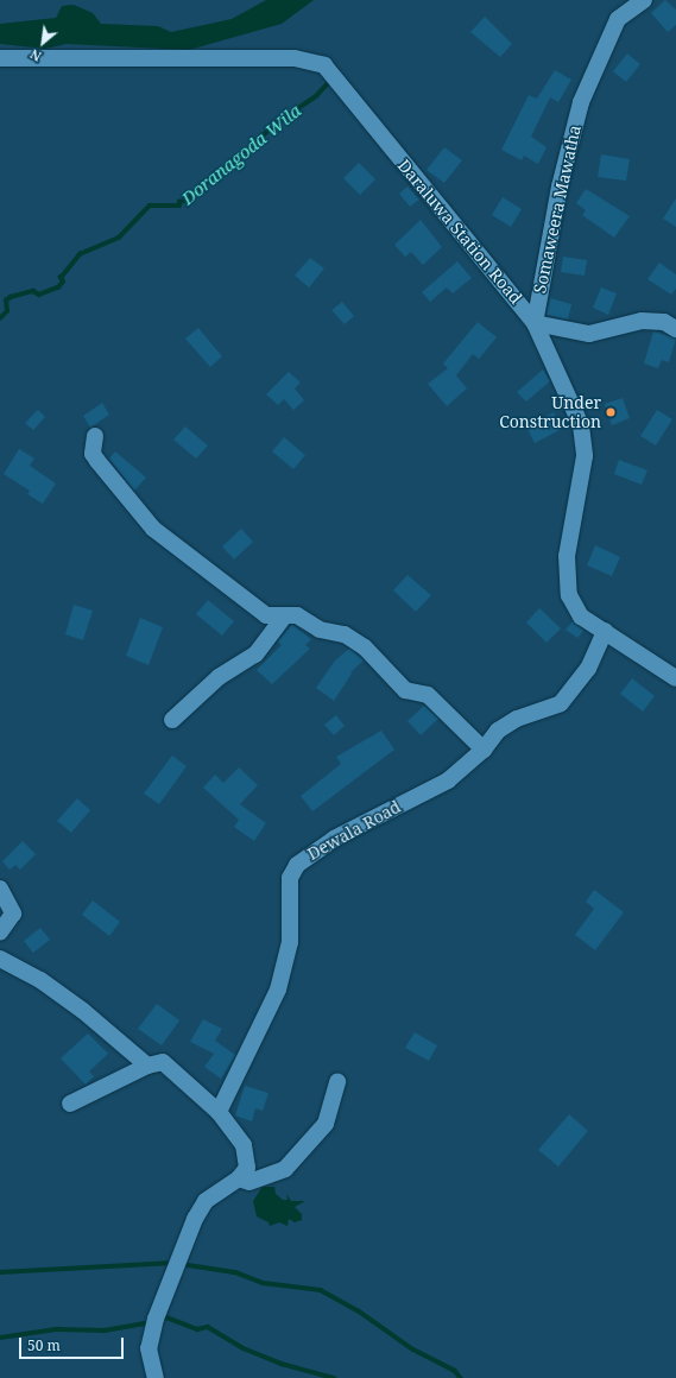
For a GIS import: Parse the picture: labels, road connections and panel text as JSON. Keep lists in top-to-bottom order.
{
  "streets": {
    "street": ["Somaweera Mawatha", "Daraluwa Station Road", "Dewala Road"]
  },
  "crossings": [
    ["Somaweera Mawatha", "Daraluwa Station Road"],
    ["Daraluwa Station Road", "Dewala Road"]
  ],
  "water": ["Doranagoda Wila"],
  "places": ["Under Construction"],
  "scale_bar": "50 m",
  "north": "bottom left"
}
